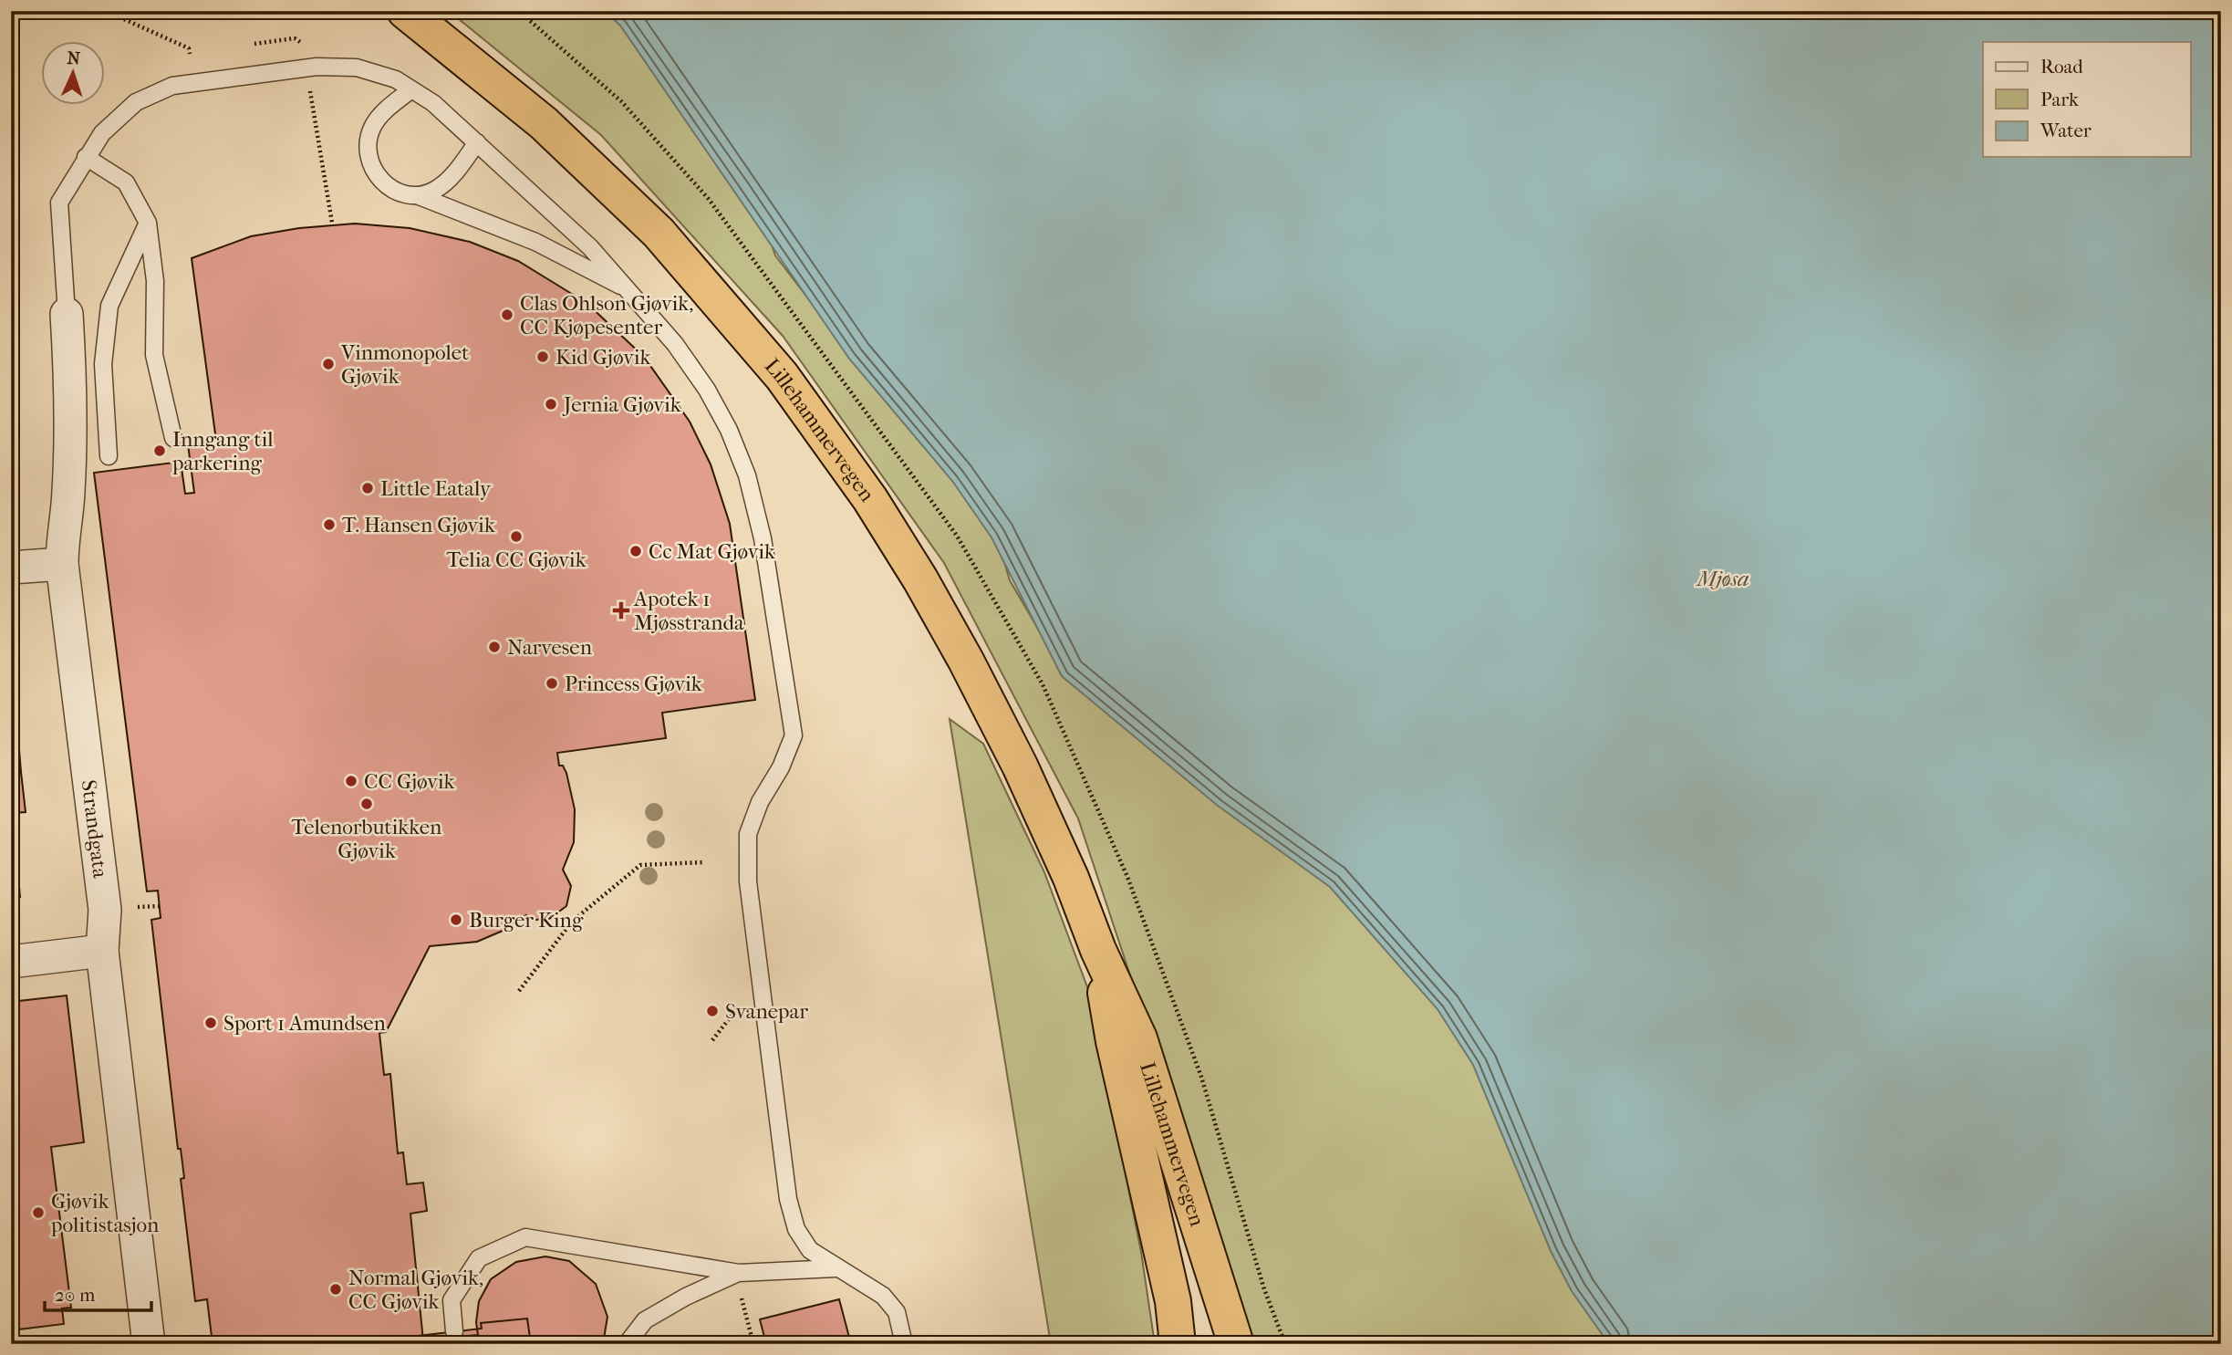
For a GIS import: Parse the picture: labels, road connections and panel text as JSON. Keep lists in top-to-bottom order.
{
  "streets": {
    "highway": ["Lillehammervegen"],
    "street": ["Strandgata"]
  },
  "water": ["Mjøsa"],
  "places": {
    "other": [
      "Clas Ohlson Gjøvik, CC Kjøpesenter",
      "Kid Gjøvik",
      "Vinmonopolet Gjøvik",
      "Jernia Gjøvik",
      "Inngang til parkering",
      "Little Eataly",
      "T. Hansen Gjøvik",
      "Telia CC Gjøvik",
      "Cc Mat Gjøvik",
      "Narvesen",
      "Princess Gjøvik",
      "CC Gjøvik",
      "Telenorbutikken Gjøvik",
      "Burger King",
      "Svanepar",
      "Sport 1 Amundsen",
      "Gjøvik politistasjon",
      "Normal Gjøvik, CC Gjøvik"
    ],
    "health": ["Apotek 1 Mjøsstranda"]
  },
  "legend": ["Road", "Park", "Water"],
  "scale_bar": "20 m",
  "north": "top"
}
